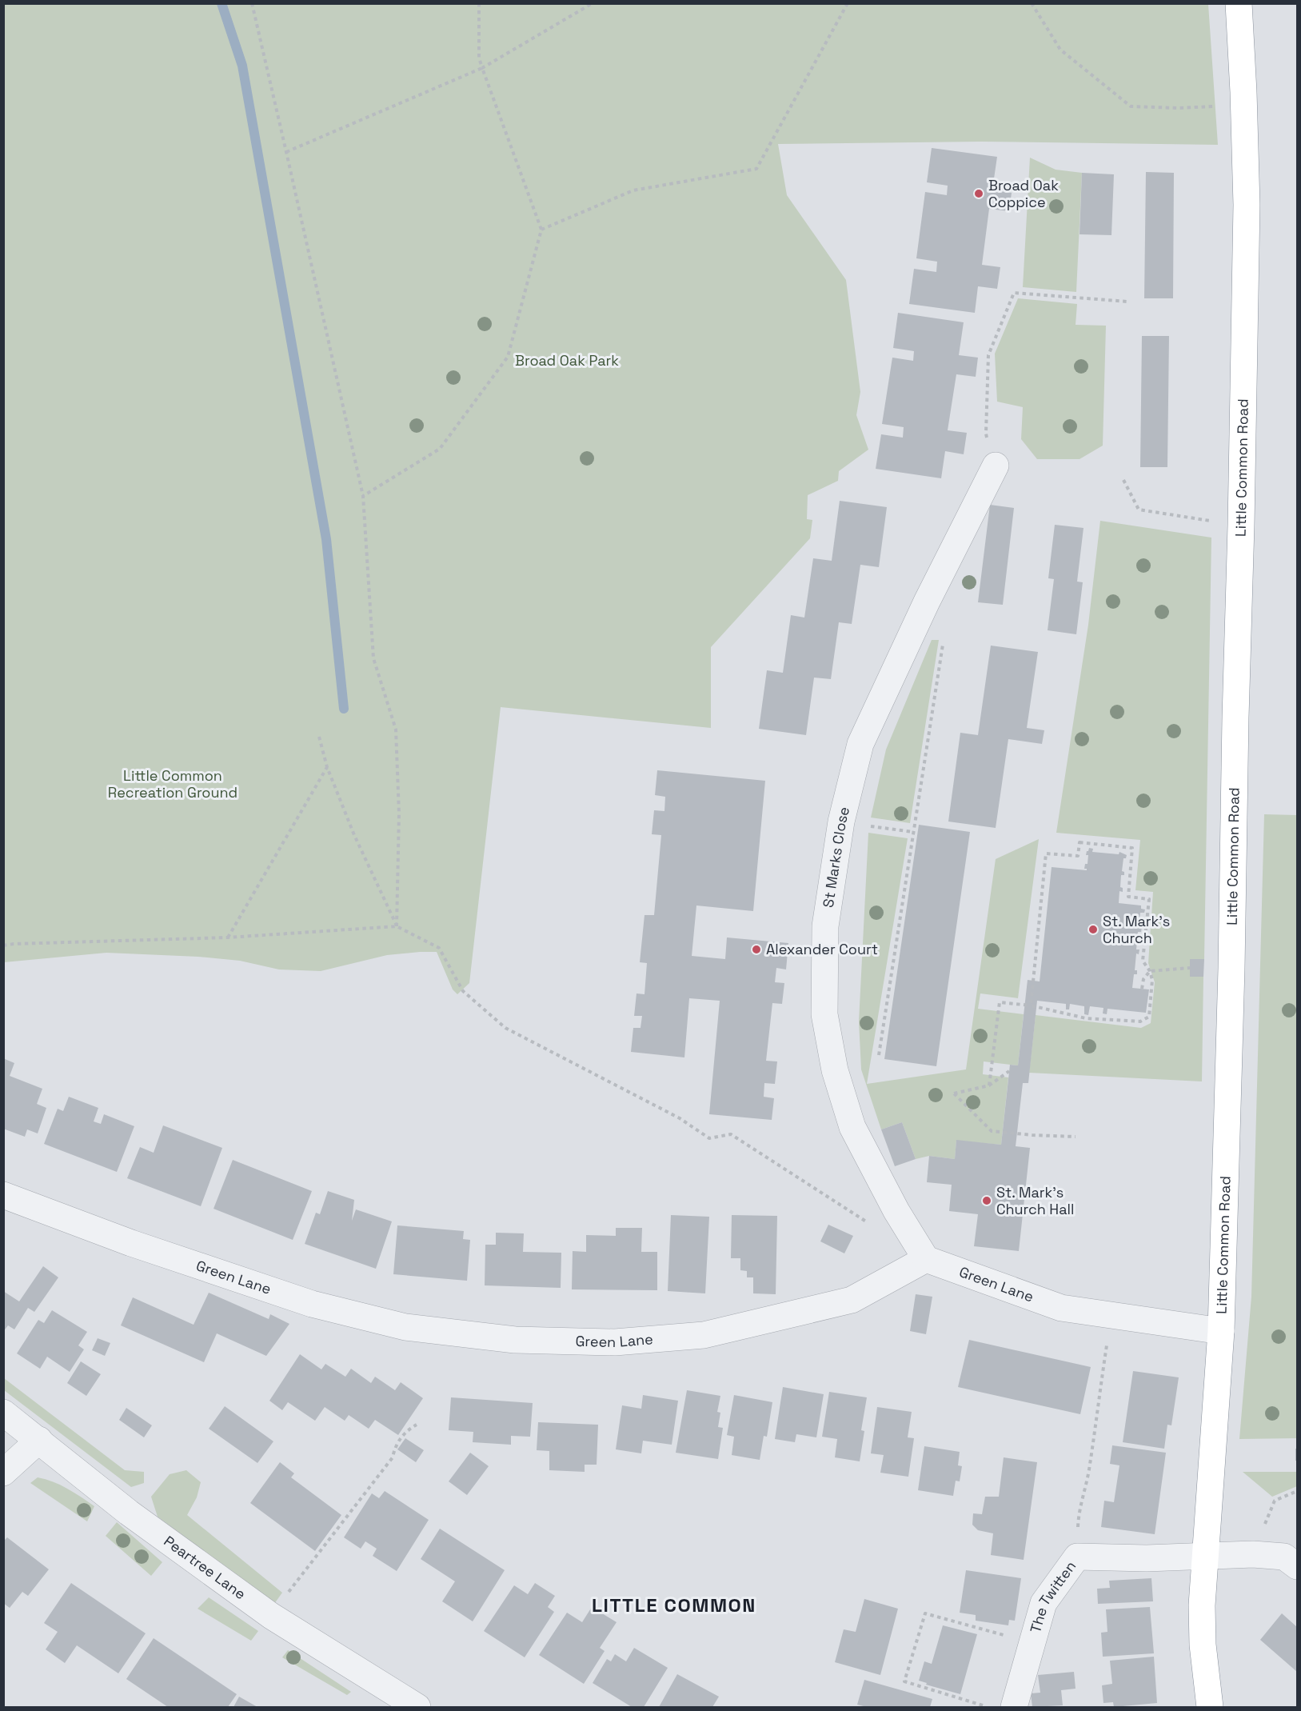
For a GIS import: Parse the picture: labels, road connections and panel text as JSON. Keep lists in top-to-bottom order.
{
  "streets": {
    "highway": ["Little Common Road"],
    "street": [
      "St Marks Close",
      "Green Lane",
      "Peartree Lane",
      "The Twitten"
    ]
  },
  "crossings": [
    ["Little Common Road", "Green Lane"],
    ["Little Common Road", "The Twitten"],
    ["St Marks Close", "Green Lane"]
  ],
  "districts": ["LITTLE COMMON"],
  "parks": ["Broad Oak Park", "Little Common Recreation Ground"],
  "places": [
    "Broad Oak Coppice",
    "St. Mark's Church",
    "Alexander Court",
    "St. Mark's Church Hall"
  ]
}
